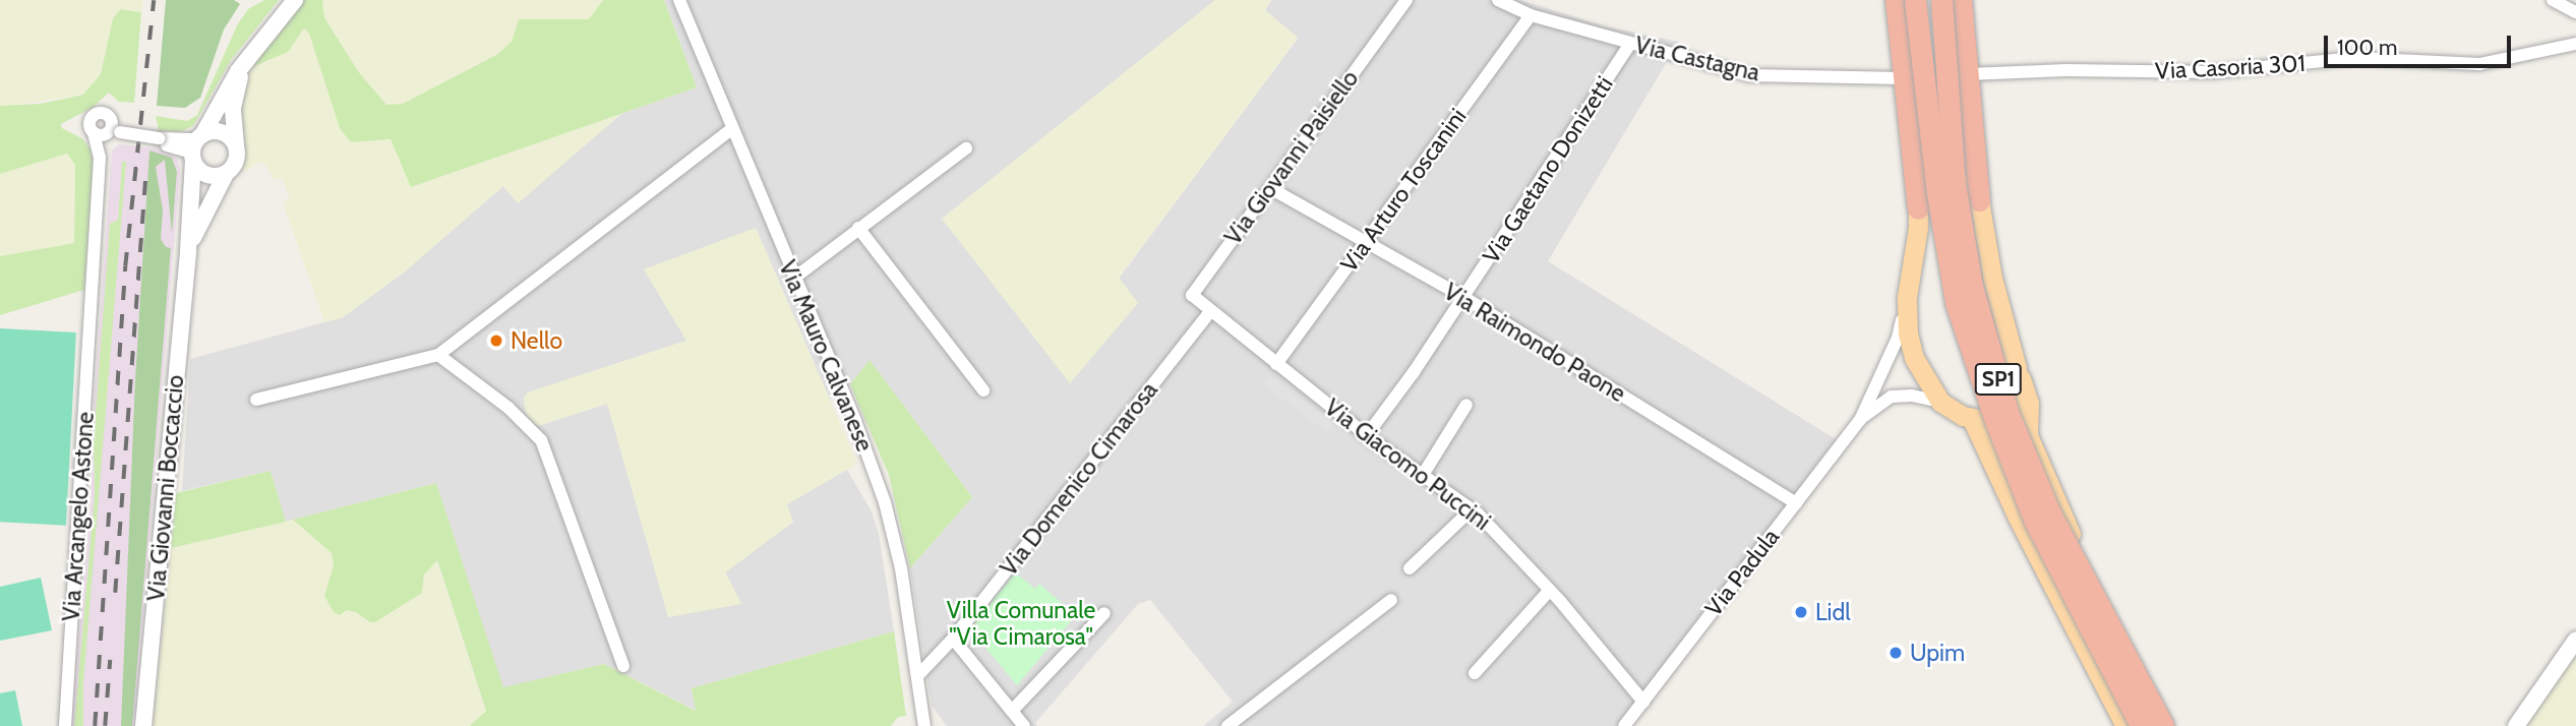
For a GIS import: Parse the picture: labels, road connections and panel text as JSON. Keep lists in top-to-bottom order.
{
  "streets": {
    "highway": ["SP1"],
    "street": [
      "Via Castagna",
      "Via Casoria 301",
      "Via Giovanni Paisiello",
      "Via Gaetano Donizetti",
      "Via Arturo Toscanini",
      "Via Raimondo Paone",
      "Via Mauro Calvanese",
      "Via Giacomo Puccini",
      "Via Domenico Cimarosa",
      "Via Giovanni Boccaccio",
      "Via Arcangelo Astone",
      "Via Padula"
    ]
  },
  "crossings": [
    ["Via Castagna", "Via Gaetano Donizetti"],
    ["Via Castagna", "Via Arturo Toscanini"],
    ["Via Giovanni Paisiello", "Via Raimondo Paone"],
    ["Via Giovanni Paisiello", "Via Giacomo Puccini"],
    ["Via Giovanni Paisiello", "Via Domenico Cimarosa"],
    ["Via Gaetano Donizetti", "Via Raimondo Paone"],
    ["Via Gaetano Donizetti", "Via Giacomo Puccini"],
    ["Via Arturo Toscanini", "Via Raimondo Paone"],
    ["Via Arturo Toscanini", "Via Giacomo Puccini"],
    ["Via Raimondo Paone", "Via Padula"],
    ["Via Mauro Calvanese", "Via Domenico Cimarosa"],
    ["Via Giacomo Puccini", "Via Domenico Cimarosa"],
    ["Via Giacomo Puccini", "Via Padula"],
    ["Via Giovanni Boccaccio", "Via Arcangelo Astone"]
  ],
  "parks": ["Villa Comunale \"Via Cimarosa\""],
  "places": ["Nello", "Lidl", "Upim"],
  "scale_bar": "100 m"
}
